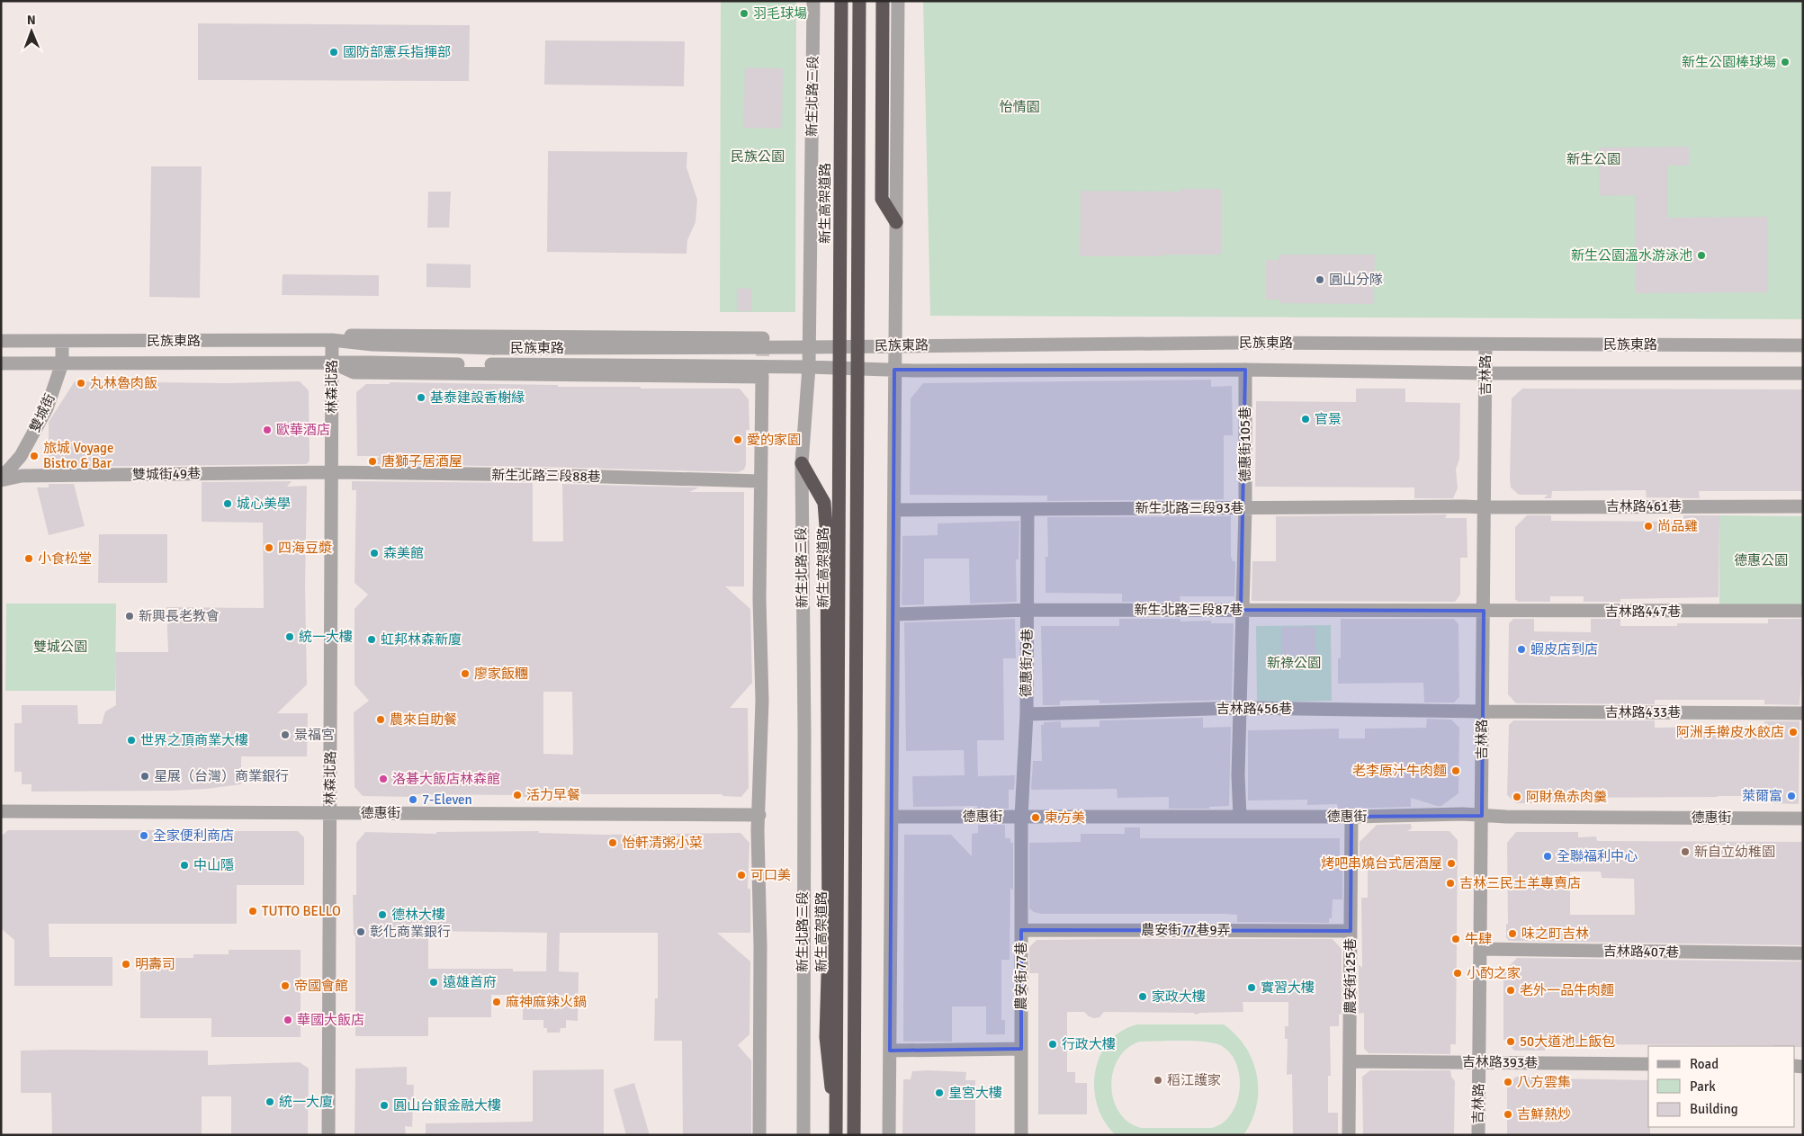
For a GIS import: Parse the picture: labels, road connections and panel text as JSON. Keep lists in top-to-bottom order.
{
  "streets": {
    "highway": ["新生高架道路"],
    "street": [
      "新生北路三段",
      "民族東路",
      "吉林路",
      "林森北路",
      "雙城街",
      "德惠街105巷",
      "雙城街49巷",
      "新生北路三段88巷",
      "吉林路461巷",
      "新生北路三段93巷",
      "新生北路三段87巷",
      "吉林路447巷",
      "德惠街79巷",
      "吉林路456巷",
      "吉林路433巷",
      "德惠街",
      "農安街77巷9弄",
      "吉林路407巷",
      "農安街77巷",
      "農安街125巷",
      "吉林路393巷"
    ]
  },
  "crossings": [
    ["新生北路三段", "民族東路"],
    ["民族東路", "吉林路"],
    ["民族東路", "林森北路"],
    ["民族東路", "雙城街"],
    ["民族東路", "德惠街105巷"],
    ["吉林路", "吉林路461巷"],
    ["吉林路", "新生北路三段93巷"],
    ["吉林路", "新生北路三段87巷"],
    ["吉林路", "吉林路447巷"],
    ["吉林路", "吉林路456巷"],
    ["吉林路", "吉林路433巷"],
    ["吉林路", "德惠街"],
    ["吉林路", "吉林路407巷"],
    ["吉林路", "吉林路393巷"],
    ["林森北路", "雙城街49巷"],
    ["林森北路", "新生北路三段88巷"],
    ["林森北路", "德惠街"],
    ["德惠街105巷", "新生北路三段93巷"],
    ["德惠街105巷", "新生北路三段87巷"],
    ["德惠街105巷", "吉林路456巷"],
    ["德惠街105巷", "德惠街"],
    ["雙城街49巷", "新生北路三段88巷"],
    ["吉林路461巷", "新生北路三段93巷"],
    ["新生北路三段93巷", "德惠街79巷"],
    ["新生北路三段87巷", "吉林路447巷"],
    ["新生北路三段87巷", "德惠街79巷"],
    ["德惠街79巷", "吉林路456巷"],
    ["德惠街79巷", "德惠街"],
    ["德惠街79巷", "農安街77巷"],
    ["吉林路456巷", "吉林路433巷"],
    ["德惠街", "農安街77巷"],
    ["德惠街", "農安街125巷"],
    ["農安街77巷9弄", "農安街77巷"],
    ["農安街77巷9弄", "農安街125巷"],
    ["農安街125巷", "吉林路393巷"]
  ],
  "parks": [
    "怡情園",
    "民族公園",
    "新生公園",
    "德惠公園",
    "雙城公園",
    "新祿公園"
  ],
  "places": [
    "羽毛球場",
    "國防部憲兵指揮部",
    "新生公園棒球場",
    "新生公園溫水游泳池",
    "圓山分隊",
    "丸林魯肉飯",
    "基泰建設香榭緣",
    "官景",
    "歐華酒店",
    "愛的家園",
    "旅城 Voyage Bistro & Bar",
    "唐獅子居酒屋",
    "城心美學",
    "尚品雞",
    "四海豆漿",
    "森美館",
    "小食松堂",
    "新興長老教會",
    "統一大樓",
    "虹邦林森新廈",
    "蝦皮店到店",
    "廖家飯糰",
    "農來自助餐",
    "阿洲手擀皮水餃店",
    "景福宮",
    "世界之頂商業大樓",
    "老李原汁牛肉麵",
    "星展（台灣）商業銀行",
    "洛碁大飯店林森館",
    "活力早餐",
    "萊爾富",
    "阿財魚赤肉羹",
    "7-Eleven",
    "東方美",
    "全家便利商店",
    "怡軒清粥小菜",
    "新自立幼稚園",
    "全聯福利中心",
    "烤吧串燒台式居酒屋",
    "中山隱",
    "可口美",
    "吉林三民土羊專賣店",
    "TUTTO BELLO",
    "德林大樓",
    "彰化商業銀行",
    "味之町吉林",
    "牛肆",
    "明壽司",
    "小酌之家",
    "遠雄首府",
    "帝國會館",
    "實習大樓",
    "老外一品牛肉麵",
    "家政大樓",
    "麻神麻辣火鍋",
    "華國大飯店",
    "50大道池上飯包",
    "行政大樓",
    "稻江護家",
    "八方雲集",
    "皇宮大樓",
    "統一大廈",
    "圓山台銀金融大樓",
    "吉鮮熱炒"
  ],
  "legend": ["Road", "Park", "Building"],
  "north": "top"
}
